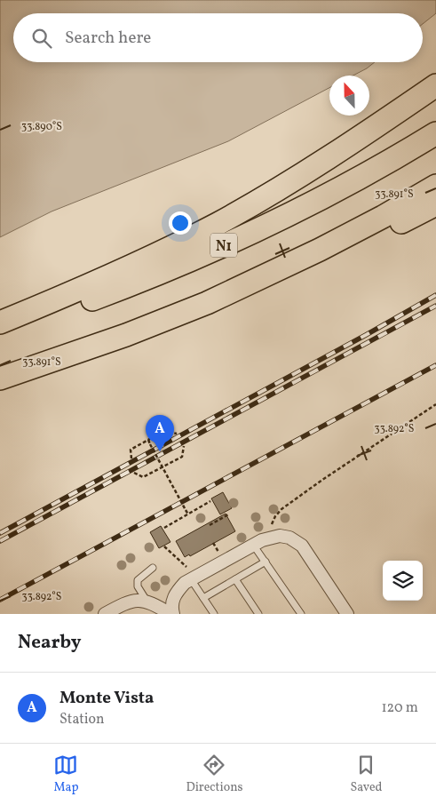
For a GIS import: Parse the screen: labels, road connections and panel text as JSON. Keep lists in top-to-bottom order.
{
  "streets": {
    "highway": ["N1"]
  },
  "north": "top",
  "page": {
    "search": "Search here",
    "pins": "A",
    "heading": "Nearby",
    "list": [
      {
        "mark": "A",
        "name": "Monte Vista",
        "note": "Station",
        "value": "120 m"
      }
    ],
    "nav": ["Map", "Directions", "Saved"]
  },
  "coordinates": ["33.890°S", "33.891°S", "33.892°S"]
}
